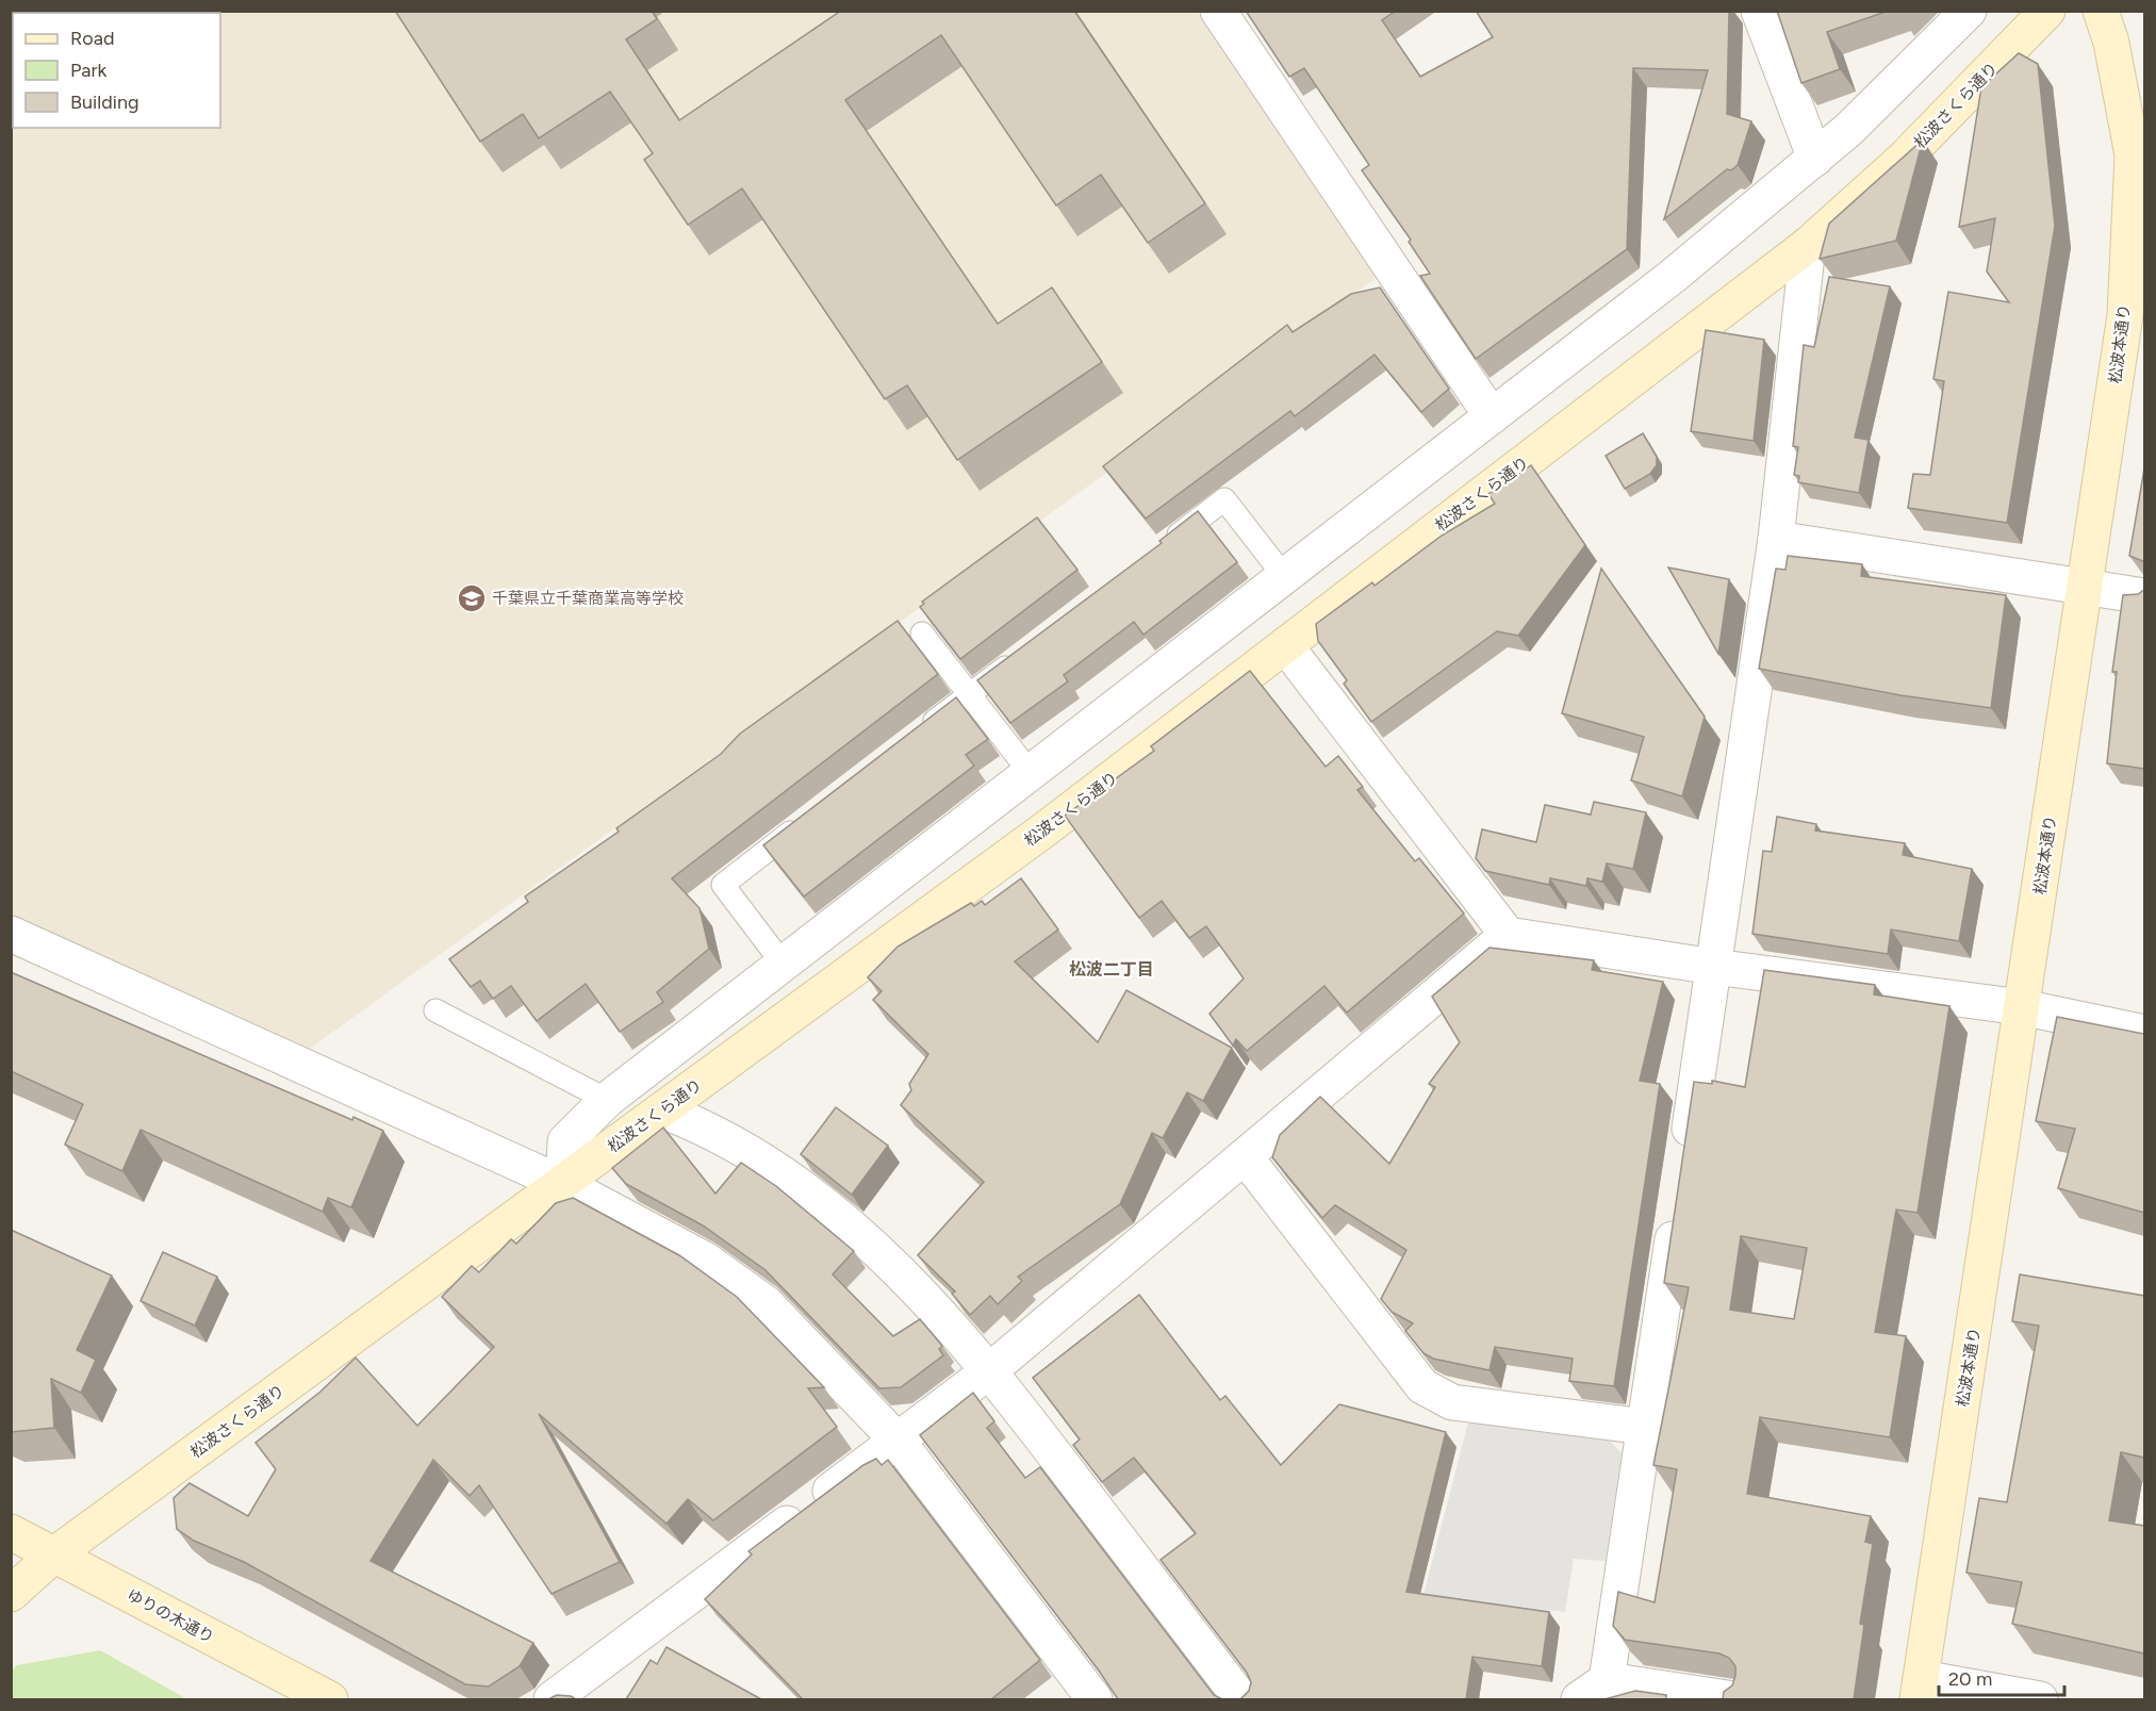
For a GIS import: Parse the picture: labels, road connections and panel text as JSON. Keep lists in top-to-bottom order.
{
  "streets": {
    "street": ["松波さくら通り", "松波本通り", "ゆりの木通り"]
  },
  "crossings": [
    ["松波さくら通り", "ゆりの木通り"]
  ],
  "districts": ["松波二丁目"],
  "places": {
    "school or university": ["千葉県立千葉商業高等学校"]
  },
  "legend": ["Road", "Park", "Building"],
  "scale_bar": "20 m"
}
